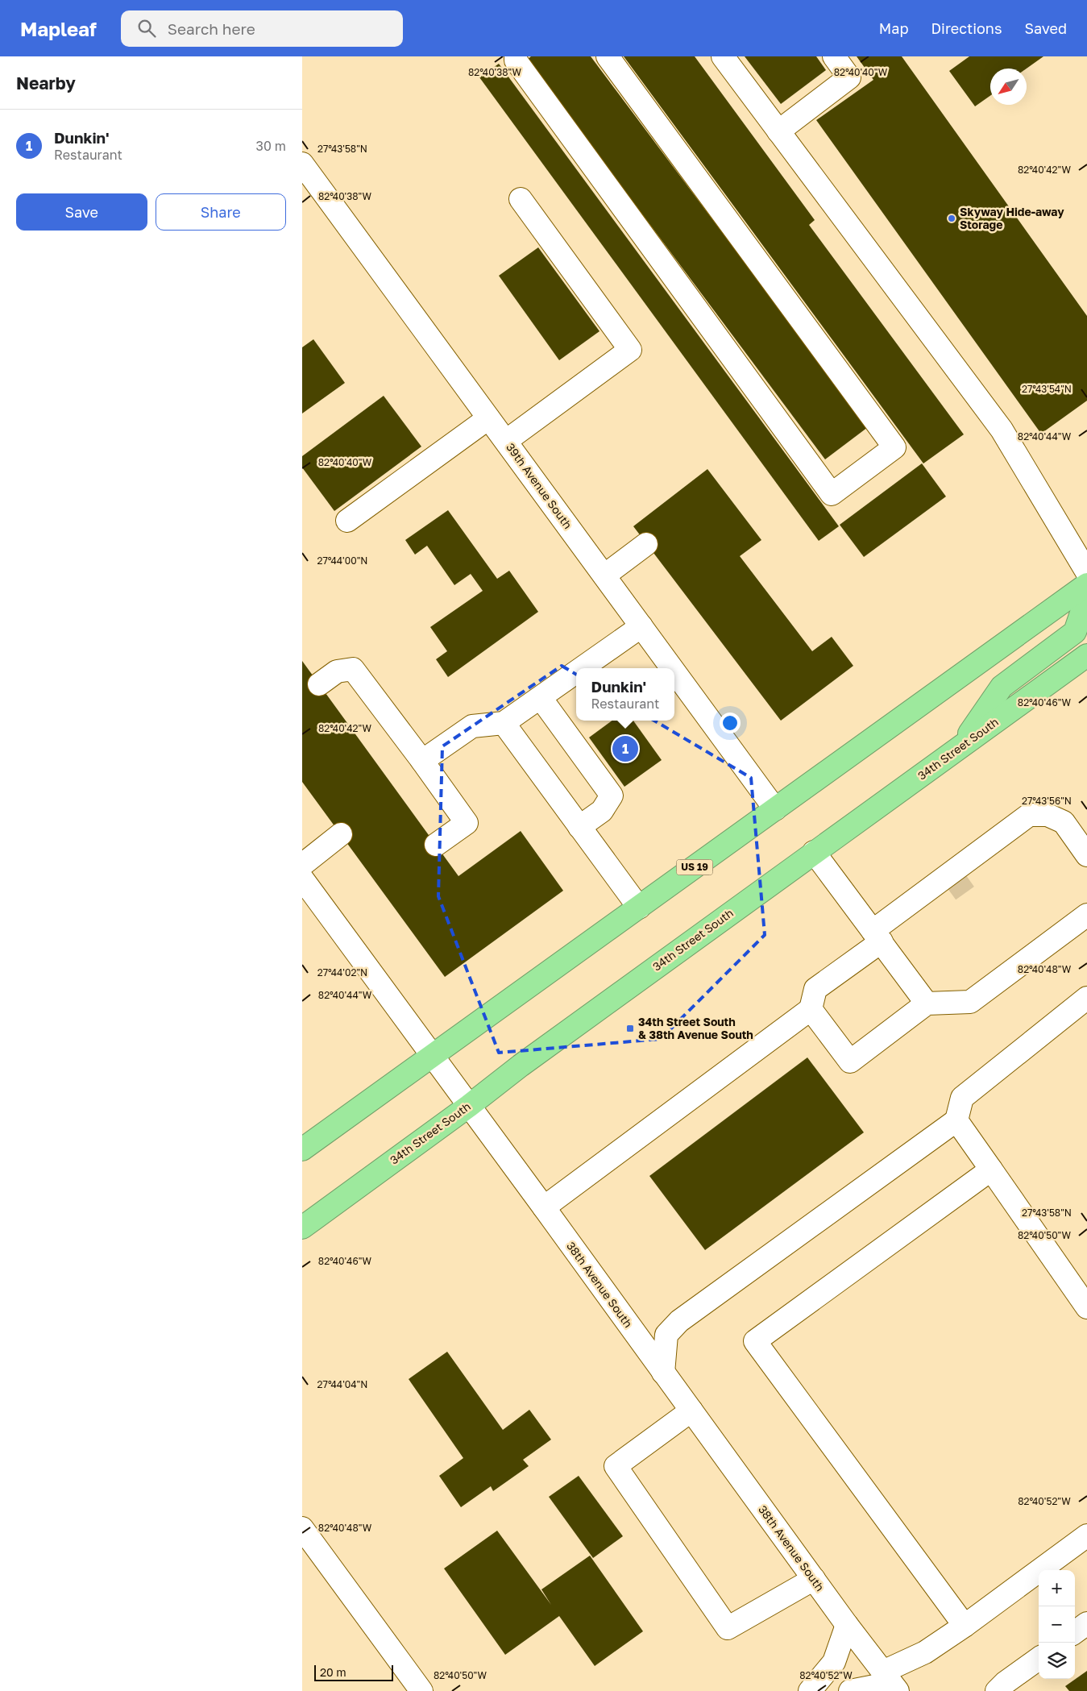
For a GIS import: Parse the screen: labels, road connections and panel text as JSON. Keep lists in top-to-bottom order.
{
  "streets": {
    "highway": ["34th Street South", "US 19"],
    "street": ["39th Avenue South", "38th Avenue South"]
  },
  "crossings": [
    ["39th Avenue South", "US 19"],
    ["34th Street South", "38th Avenue South"],
    ["US 19", "38th Avenue South"]
  ],
  "places": {
    "other": ["Skyway Hide-away Storage"],
    "transit": ["34th Street South & 38th Avenue South"]
  },
  "scale_bar": "20 m",
  "north": "bottom left",
  "page": {
    "header": "Mapleaf",
    "search": "Search here",
    "nav": ["Map", "Directions", "Saved"],
    "heading": "Nearby",
    "list": [
      {
        "mark": "1",
        "name": "Dunkin'",
        "note": "Restaurant",
        "value": "30 m"
      }
    ],
    "buttons": ["Save", "Share"],
    "popup": ["Dunkin'", "Restaurant"],
    "pins": "1",
    "map_buttons": ["+", "−"],
    "scale": "20 m"
  },
  "coordinates": [
    "82°40'38\"W",
    "82°40'40\"W",
    "27°43'58\"N",
    "82°40'42\"W",
    "27°43'54\"N",
    "82°40'44\"W",
    "27°44'00\"N",
    "82°40'46\"W",
    "27°43'56\"N",
    "82°40'48\"W",
    "27°44'02\"N",
    "82°40'50\"W",
    "27°44'04\"N",
    "82°40'52\"W"
  ]
}
